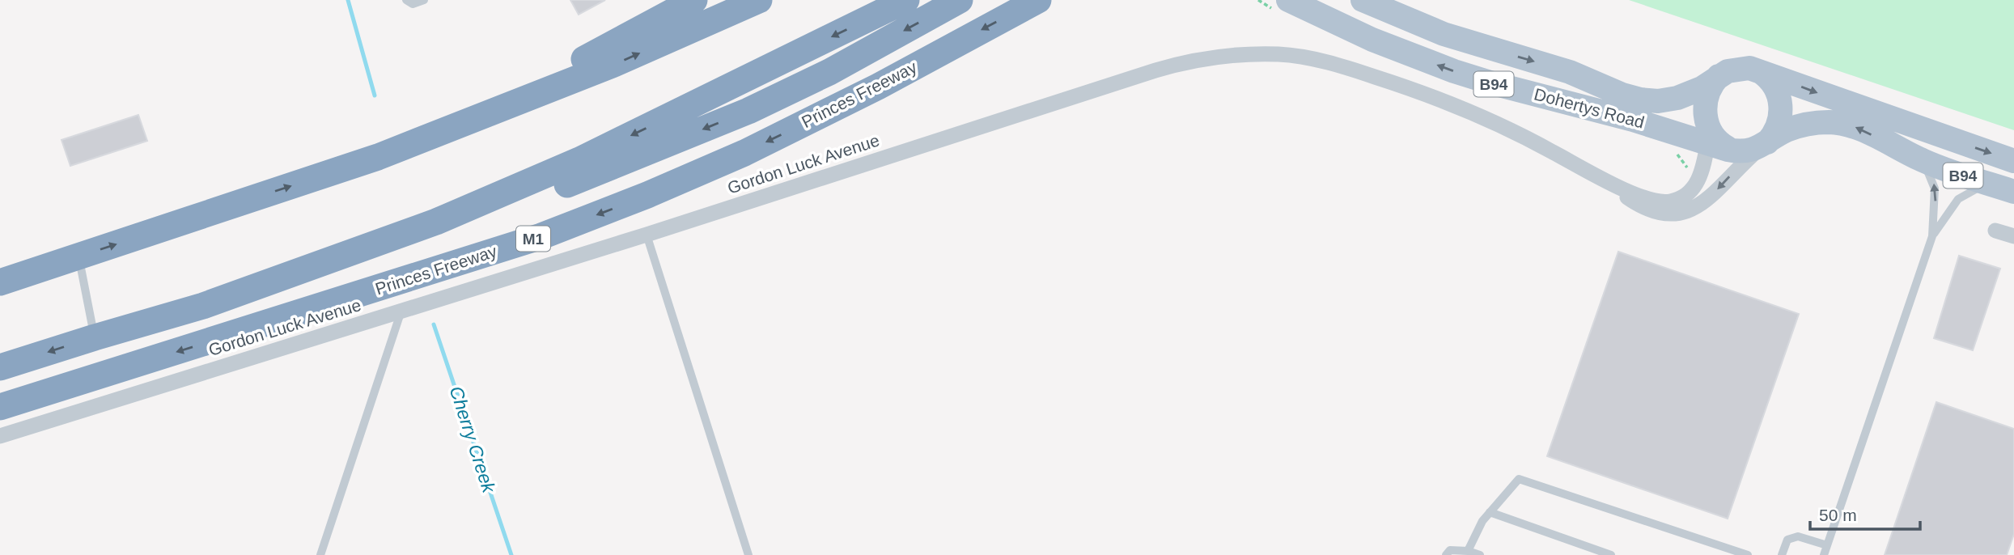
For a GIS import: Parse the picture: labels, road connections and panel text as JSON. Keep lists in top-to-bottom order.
{
  "streets": {
    "highway": ["Princes Freeway", "M1"],
    "main road": ["B94", "Dohertys Road"],
    "street": ["Gordon Luck Avenue"]
  },
  "crossings": [
    ["Dohertys Road", "Gordon Luck Avenue"]
  ],
  "water": ["Cherry Creek"],
  "scale_bar": "50 m"
}
